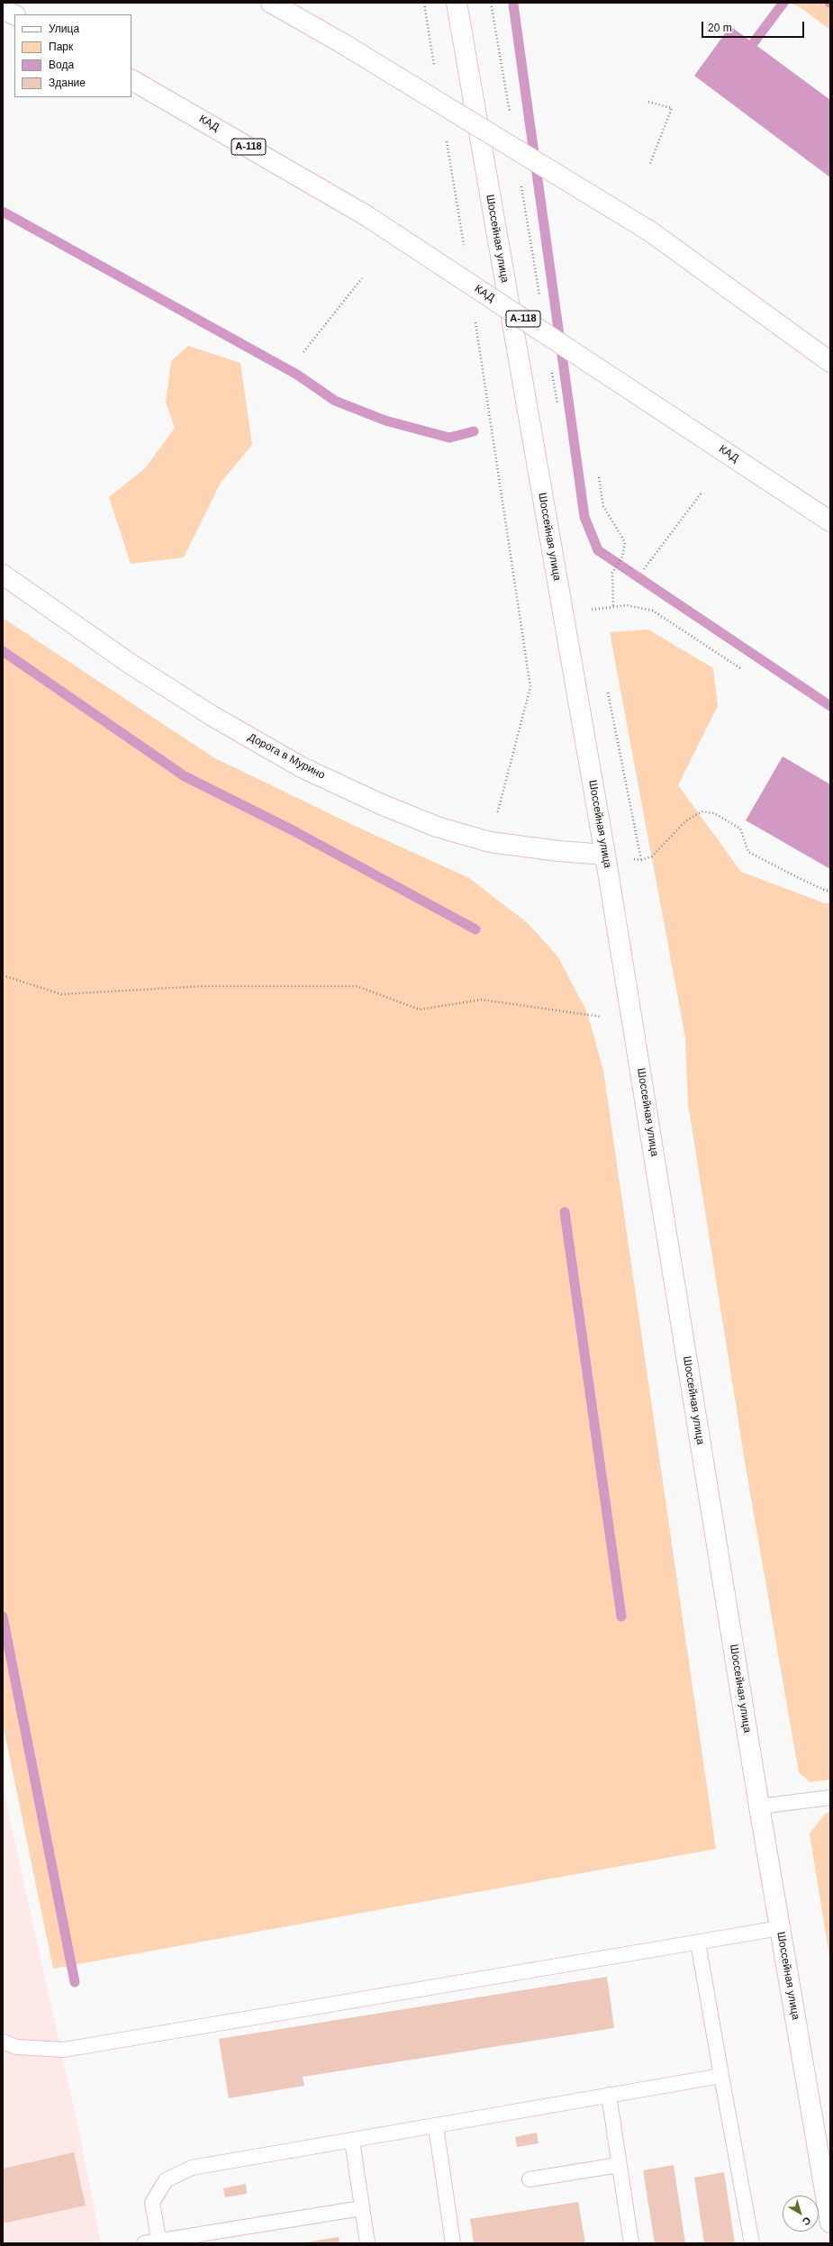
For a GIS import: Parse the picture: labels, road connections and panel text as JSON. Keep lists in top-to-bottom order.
{
  "streets": {
    "main road": [
      "КАД",
      "А-118",
      "Шоссейная улица",
      "Дорога в Мурино"
    ]
  },
  "crossings": [
    ["Шоссейная улица", "Дорога в Мурино"]
  ],
  "legend": [
    "Улица",
    "Парк",
    "Вода",
    "Здание"
  ],
  "scale_bar": "20 m",
  "north": "bottom right"
}
